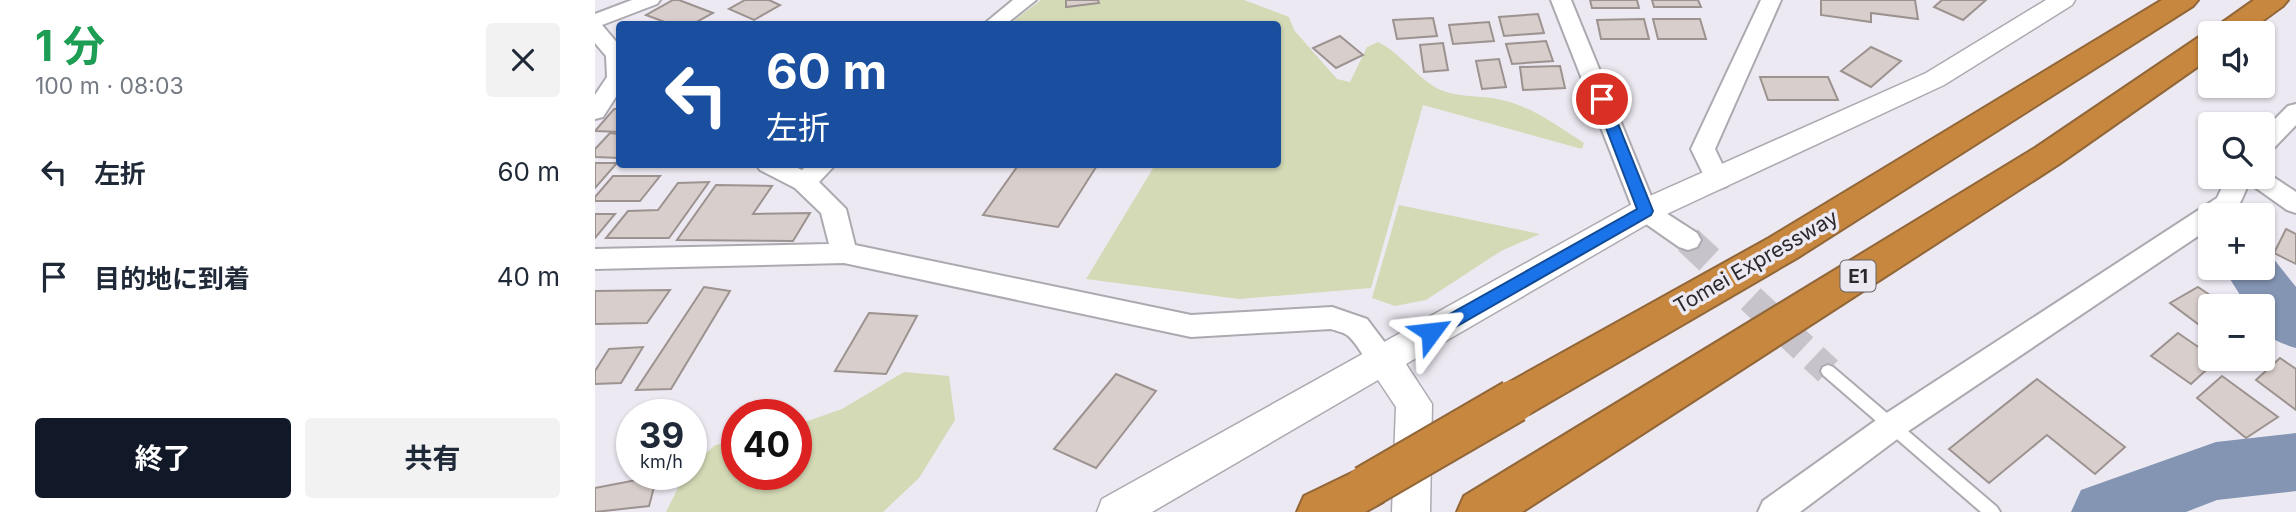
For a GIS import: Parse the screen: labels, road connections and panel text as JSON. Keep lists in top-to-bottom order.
{
  "streets": {
    "highway": ["Tomei Expressway", "E1"]
  },
  "page": {
    "heading": ["1 分", "100 m · 08:03"],
    "map_buttons": ["+", "−"],
    "turn": ["60 m", "左折"],
    "list": [
      {
        "name": "左折",
        "value": "60 m"
      },
      {
        "name": "目的地に到着",
        "value": "40 m"
      }
    ],
    "speed": "39 km/h",
    "limit": "40",
    "buttons": ["終了", "共有"]
  }
}
